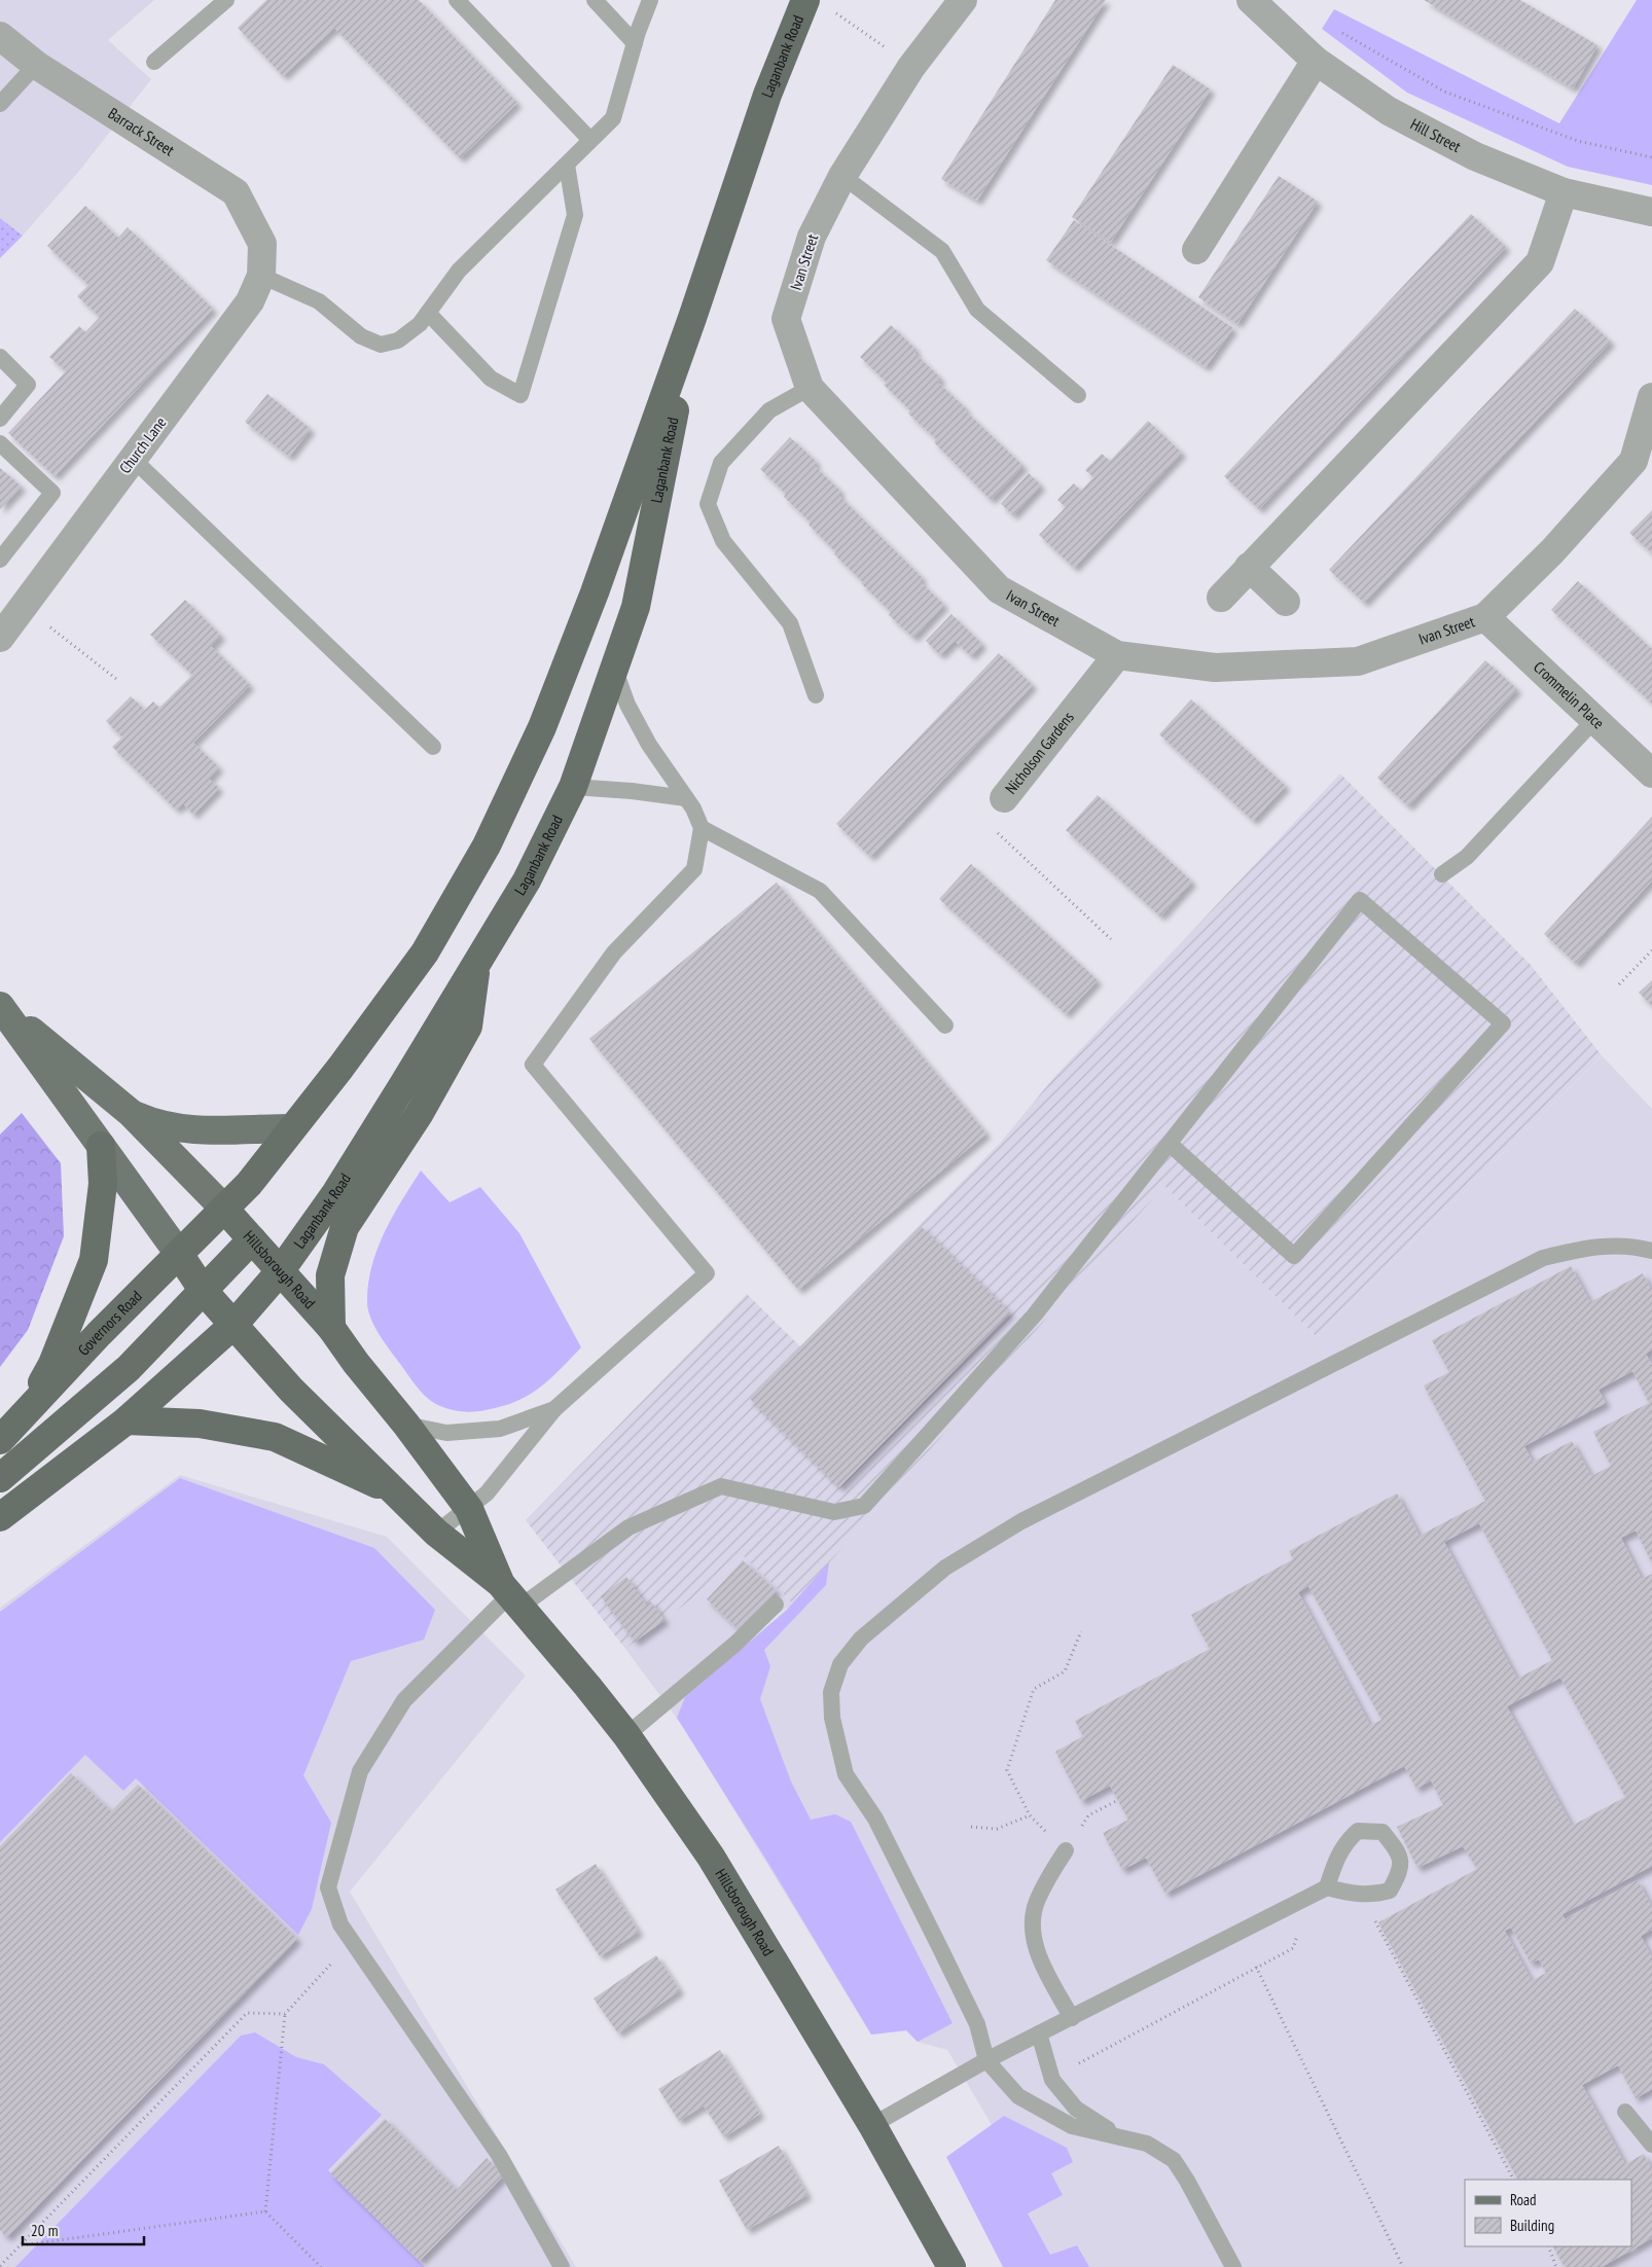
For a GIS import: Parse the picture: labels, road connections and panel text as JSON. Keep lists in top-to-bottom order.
{
  "streets": {
    "highway": ["Laganbank Road", "Hillsborough Road", "Governors Road"],
    "street": [
      "Barrack Street",
      "Hill Street",
      "Ivan Street",
      "Church Lane",
      "Crommelin Place",
      "Nicholson Gardens"
    ]
  },
  "crossings": [
    ["Laganbank Road", "Hillsborough Road"],
    ["Laganbank Road", "Governors Road"],
    ["Barrack Street", "Church Lane"],
    ["Ivan Street", "Crommelin Place"],
    ["Ivan Street", "Nicholson Gardens"],
    ["Hillsborough Road", "Governors Road"]
  ],
  "legend": ["Road", "Building"],
  "scale_bar": "20 m"
}
